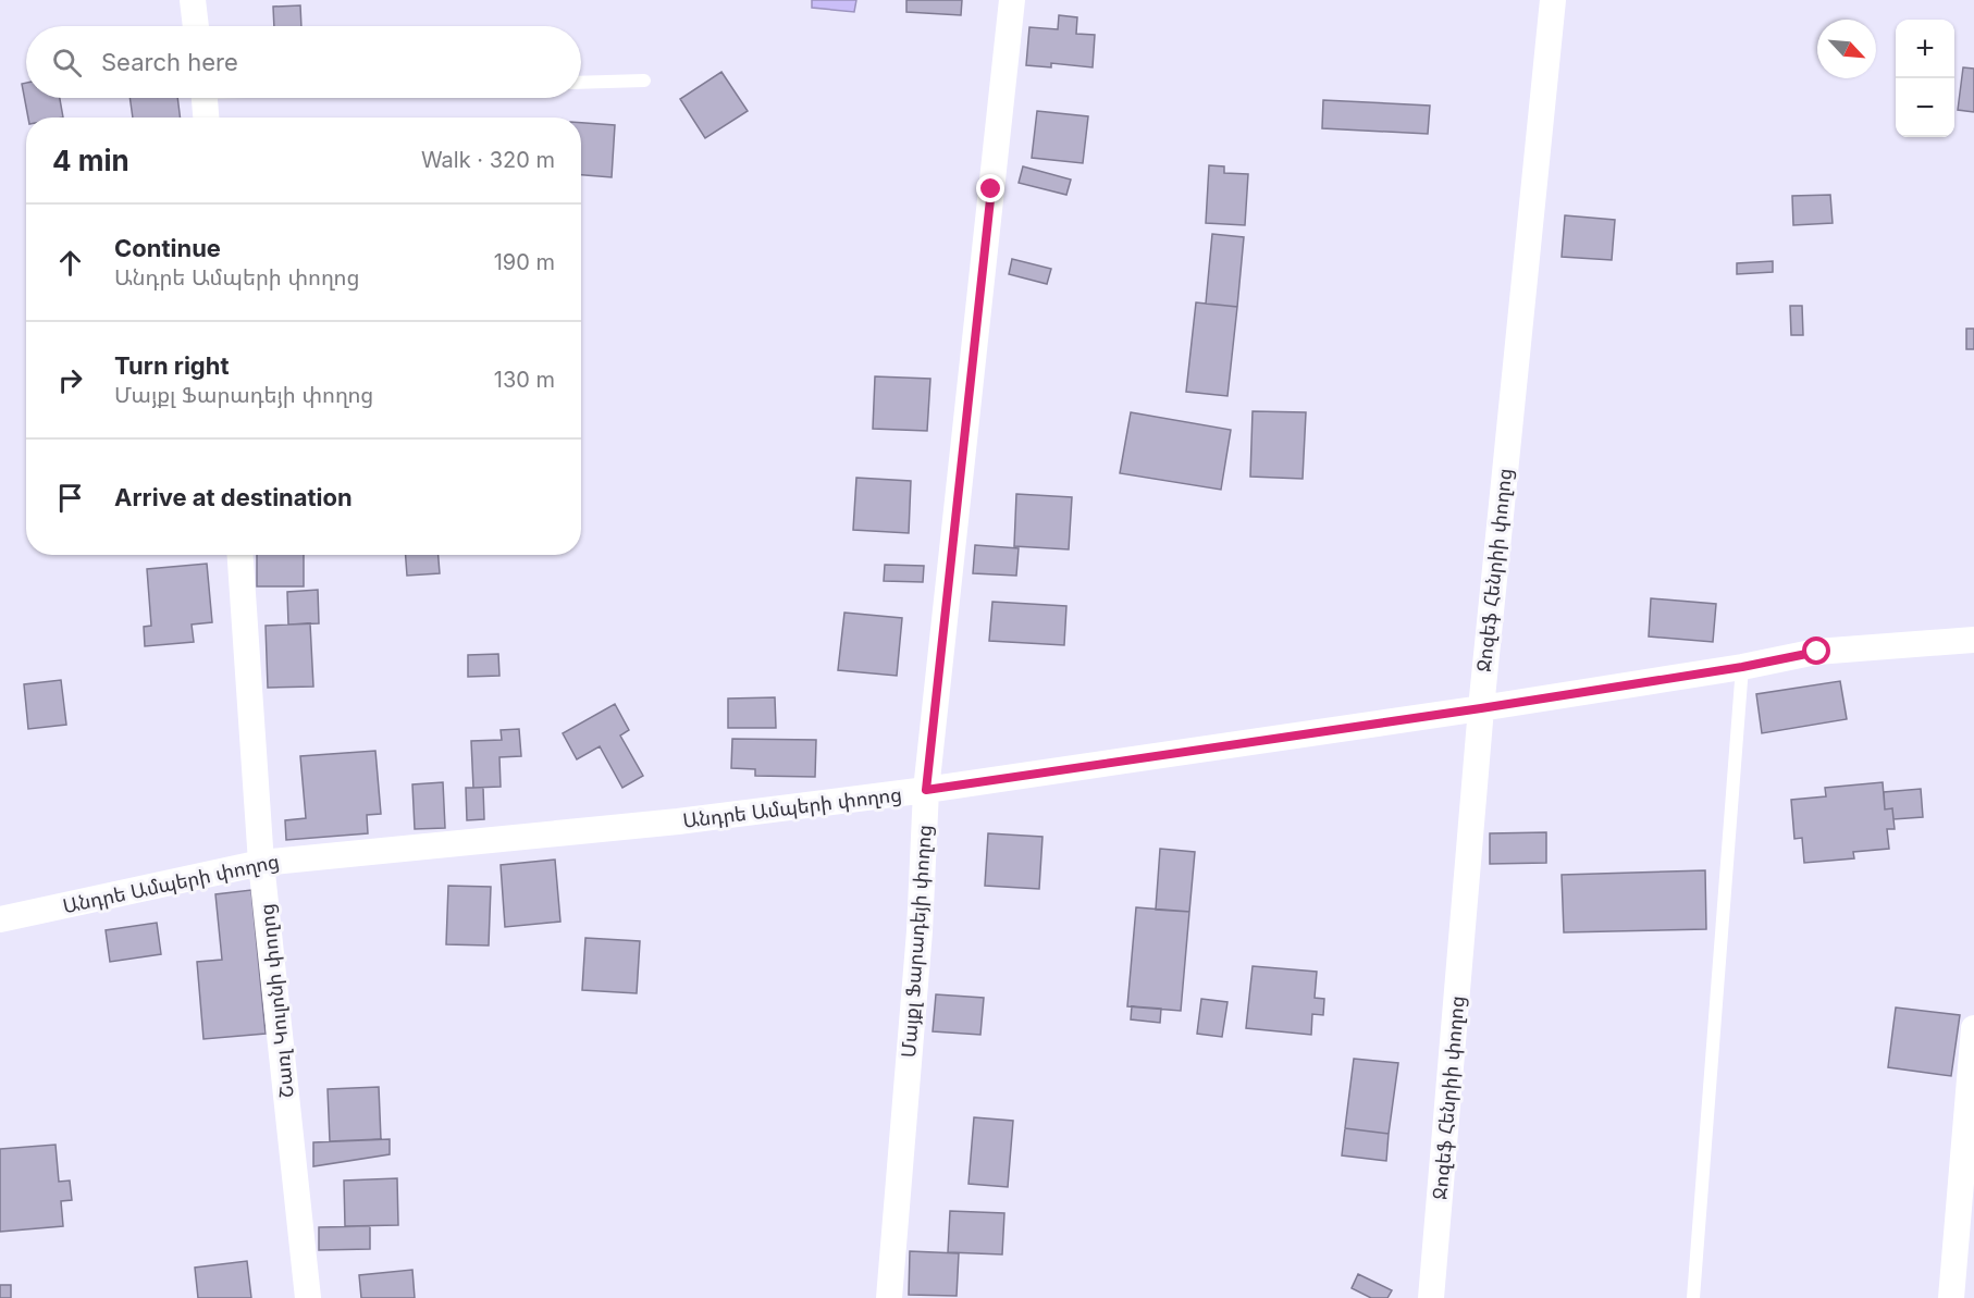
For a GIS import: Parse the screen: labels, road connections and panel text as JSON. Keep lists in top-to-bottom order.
{
  "streets": {
    "street": [
      "Ջոզեֆ Հենրիի փողոց",
      "Անդրե Ամպերի փողոց",
      "Մայքլ Ֆարադեյի փողոց",
      "Շառլ Կուլոնի փողոց"
    ]
  },
  "crossings": [
    ["Ջոզեֆ Հենրիի փողոց", "Անդրե Ամպերի փողոց"],
    ["Անդրե Ամպերի փողոց", "Մայքլ Ֆարադեյի փողոց"],
    ["Անդրե Ամպերի փողոց", "Շառլ Կուլոնի փողոց"]
  ],
  "north": "bottom right",
  "page": {
    "map_buttons": ["+", "−"],
    "search": "Search here",
    "heading": ["4 min", "Walk · 320 m"],
    "list": [
      ["Continue", "Անդրե Ամպերի փողոց", "190 m"],
      ["Turn right", "Մայքլ Ֆարադեյի փողոց", "130 m"],
      "Arrive at destination"
    ]
  }
}
